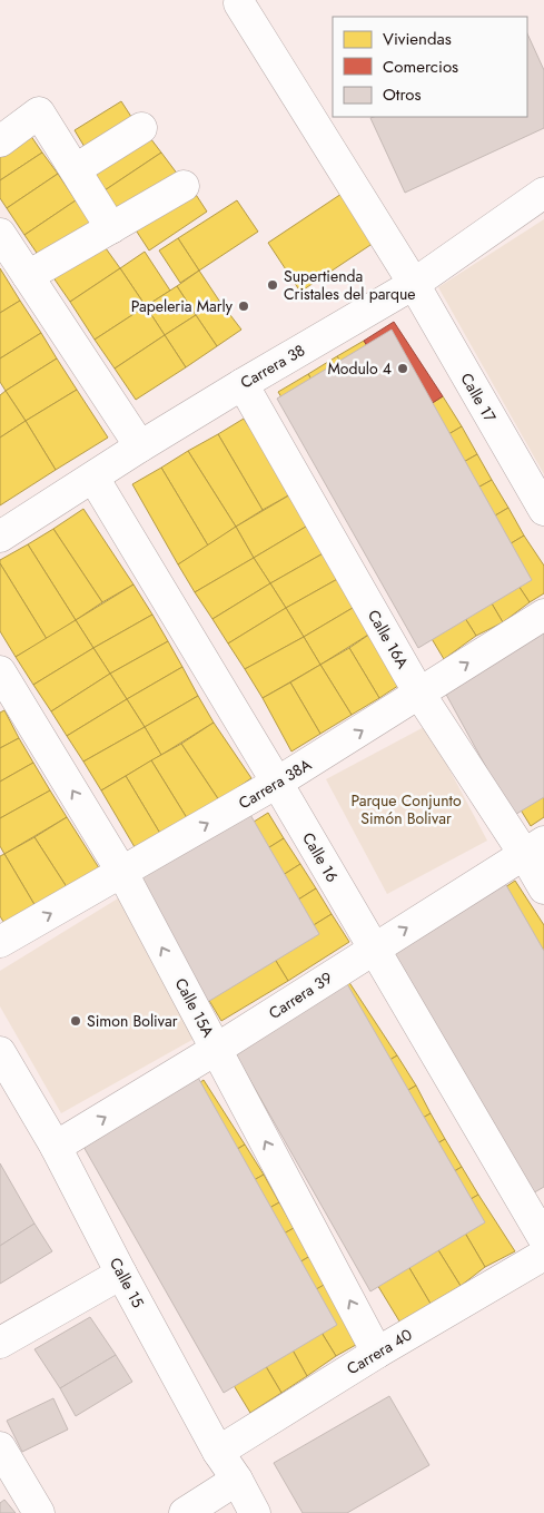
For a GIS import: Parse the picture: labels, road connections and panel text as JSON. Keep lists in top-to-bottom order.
{
  "streets": {
    "street": [
      "Carrera 38",
      "Calle 17",
      "Calle 16A",
      "Carrera 38A",
      "Calle 16",
      "Carrera 39",
      "Calle 15A",
      "Calle 15",
      "Carrera 40"
    ]
  },
  "crossings": [
    ["Carrera 38", "Calle 17"],
    ["Carrera 38", "Calle 16A"],
    ["Carrera 38", "Calle 16"],
    ["Calle 16A", "Carrera 38A"],
    ["Calle 16A", "Carrera 39"],
    ["Carrera 38A", "Calle 16"],
    ["Carrera 38A", "Calle 15A"],
    ["Calle 16", "Carrera 39"],
    ["Carrera 39", "Calle 15A"],
    ["Carrera 39", "Calle 15"],
    ["Calle 15A", "Carrera 40"],
    ["Calle 15", "Carrera 40"]
  ],
  "one_way": ["Carrera 38A", "Carrera 39", "Calle 15A"],
  "parks": ["Parque Conjunto Simón Bolivar"],
  "places": [
    "Supertienda Cristales del parque",
    "Papeleria Marly",
    "Modulo 4",
    "Simon Bolivar"
  ],
  "legend": ["Viviendas", "Comercios", "Otros"]
}
